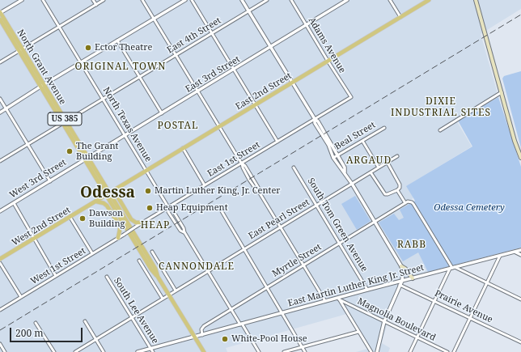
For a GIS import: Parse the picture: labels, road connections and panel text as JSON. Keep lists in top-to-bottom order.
{
  "streets": {
    "main road": [
      "North Grant Avenue",
      "East 2nd Street",
      "US 385",
      "West 2nd Street"
    ],
    "street": [
      "East 4th Street",
      "Adams Avenue",
      "East 3rd Street",
      "North Texas Avenue",
      "Beal Street",
      "East 1st Street",
      "West 3rd Street",
      "East Pearl Street",
      "South Tom Green Avenue",
      "Myrtle Street",
      "West 1st Street",
      "East Martin Luther King Jr. Street",
      "Prairie Avenue",
      "South Lee Avenue",
      "Magnolia Boulevard"
    ]
  },
  "crossings": [
    ["East 4th Street", "North Grant Avenue"],
    ["East 4th Street", "North Texas Avenue"],
    ["Adams Avenue", "East 3rd Street"],
    ["Adams Avenue", "East 2nd Street"],
    ["Adams Avenue", "East 1st Street"],
    ["North Grant Avenue", "East 3rd Street"],
    ["North Grant Avenue", "East 2nd Street"],
    ["North Grant Avenue", "US 385"],
    ["North Grant Avenue", "West 3rd Street"],
    ["North Grant Avenue", "East Pearl Street"],
    ["North Grant Avenue", "West 2nd Street"],
    ["East 3rd Street", "North Texas Avenue"],
    ["East 3rd Street", "West 3rd Street"],
    ["East 2nd Street", "North Texas Avenue"],
    ["East 2nd Street", "West 2nd Street"],
    ["US 385", "East Pearl Street"],
    ["US 385", "East Martin Luther King Jr. Street"],
    ["North Texas Avenue", "East 1st Street"],
    ["North Texas Avenue", "East Pearl Street"],
    ["North Texas Avenue", "Myrtle Street"],
    ["North Texas Avenue", "East Martin Luther King Jr. Street"],
    ["East 1st Street", "West 1st Street"],
    ["East Pearl Street", "South Tom Green Avenue"],
    ["East Pearl Street", "South Lee Avenue"],
    ["South Tom Green Avenue", "Myrtle Street"],
    ["South Tom Green Avenue", "East Martin Luther King Jr. Street"],
    ["Myrtle Street", "East Martin Luther King Jr. Street"],
    ["East Martin Luther King Jr. Street", "South Lee Avenue"],
    ["East Martin Luther King Jr. Street", "Magnolia Boulevard"]
  ],
  "districts": [
    "ORIGINAL TOWN",
    "DIXIE INDUSTRIAL SITES",
    "POSTAL",
    "ARGAUD",
    "Odessa",
    "HEAP",
    "RABB",
    "CANNONDALE"
  ],
  "parks": ["Odessa Cemetery"],
  "places": [
    "Ector Theatre",
    "The Grant Building",
    "Martin Luther King, Jr. Center",
    "Heap Equipment",
    "Dawson Building",
    "White-Pool House"
  ],
  "scale_bar": "200 m"
}
